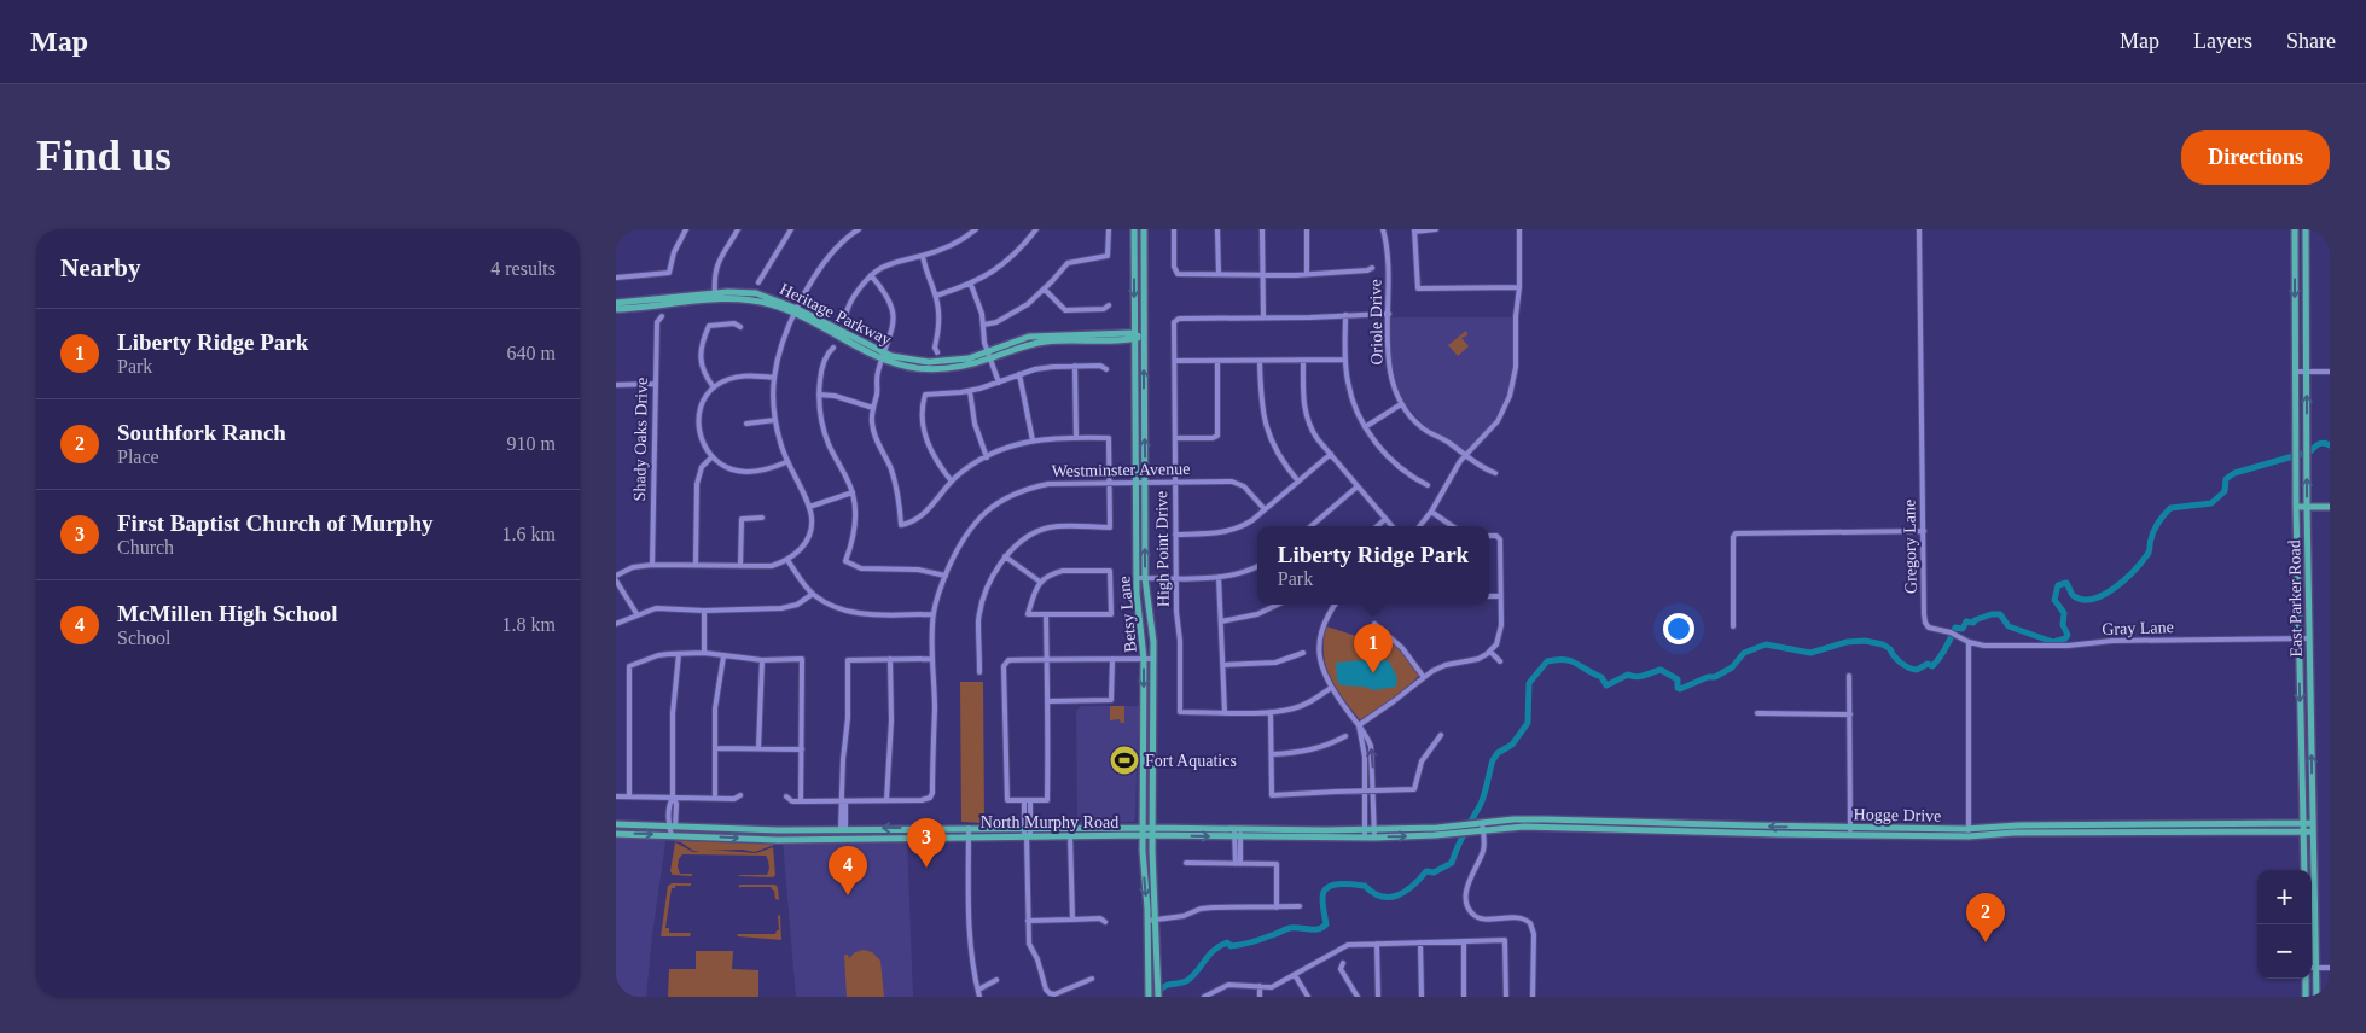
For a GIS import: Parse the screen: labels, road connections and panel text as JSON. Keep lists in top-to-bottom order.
{
  "streets": {
    "main road": [
      "Heritage Parkway",
      "East Parker Road",
      "Betsy Lane",
      "Hogge Drive",
      "North Murphy Road"
    ],
    "street": [
      "Oriole Drive",
      "Shady Oaks Drive",
      "Westminster Avenue",
      "Gregory Lane",
      "High Point Drive",
      "Gray Lane"
    ]
  },
  "crossings": [
    ["Heritage Parkway", "Betsy Lane"],
    ["Westminster Avenue", "High Point Drive"],
    ["Westminster Avenue", "Betsy Lane"],
    ["Gregory Lane", "Gray Lane"],
    ["East Parker Road", "Gray Lane"],
    ["East Parker Road", "Hogge Drive"],
    ["Betsy Lane", "North Murphy Road"],
    ["Hogge Drive", "North Murphy Road"]
  ],
  "places": {
    "sports": ["Fort Aquatics"]
  },
  "page": {
    "header": "Map",
    "nav": ["Map", "Layers", "Share"],
    "buttons": "Directions",
    "title": "Find us",
    "heading": ["Nearby", "4 results"],
    "list": [
      {
        "mark": "1",
        "name": "Liberty Ridge Park",
        "note": "Park",
        "value": "640 m"
      },
      {
        "mark": "2",
        "name": "Southfork Ranch",
        "note": "Place",
        "value": "910 m"
      },
      {
        "mark": "3",
        "name": "First Baptist Church of Murphy",
        "note": "Church",
        "value": "1.6 km"
      },
      {
        "mark": "4",
        "name": "McMillen High School",
        "note": "School",
        "value": "1.8 km"
      }
    ],
    "popup": ["Liberty Ridge Park", "Park"],
    "pins": [
      "1",
      "3",
      "4",
      "2"
    ],
    "map_buttons": ["+", "−"]
  }
}
